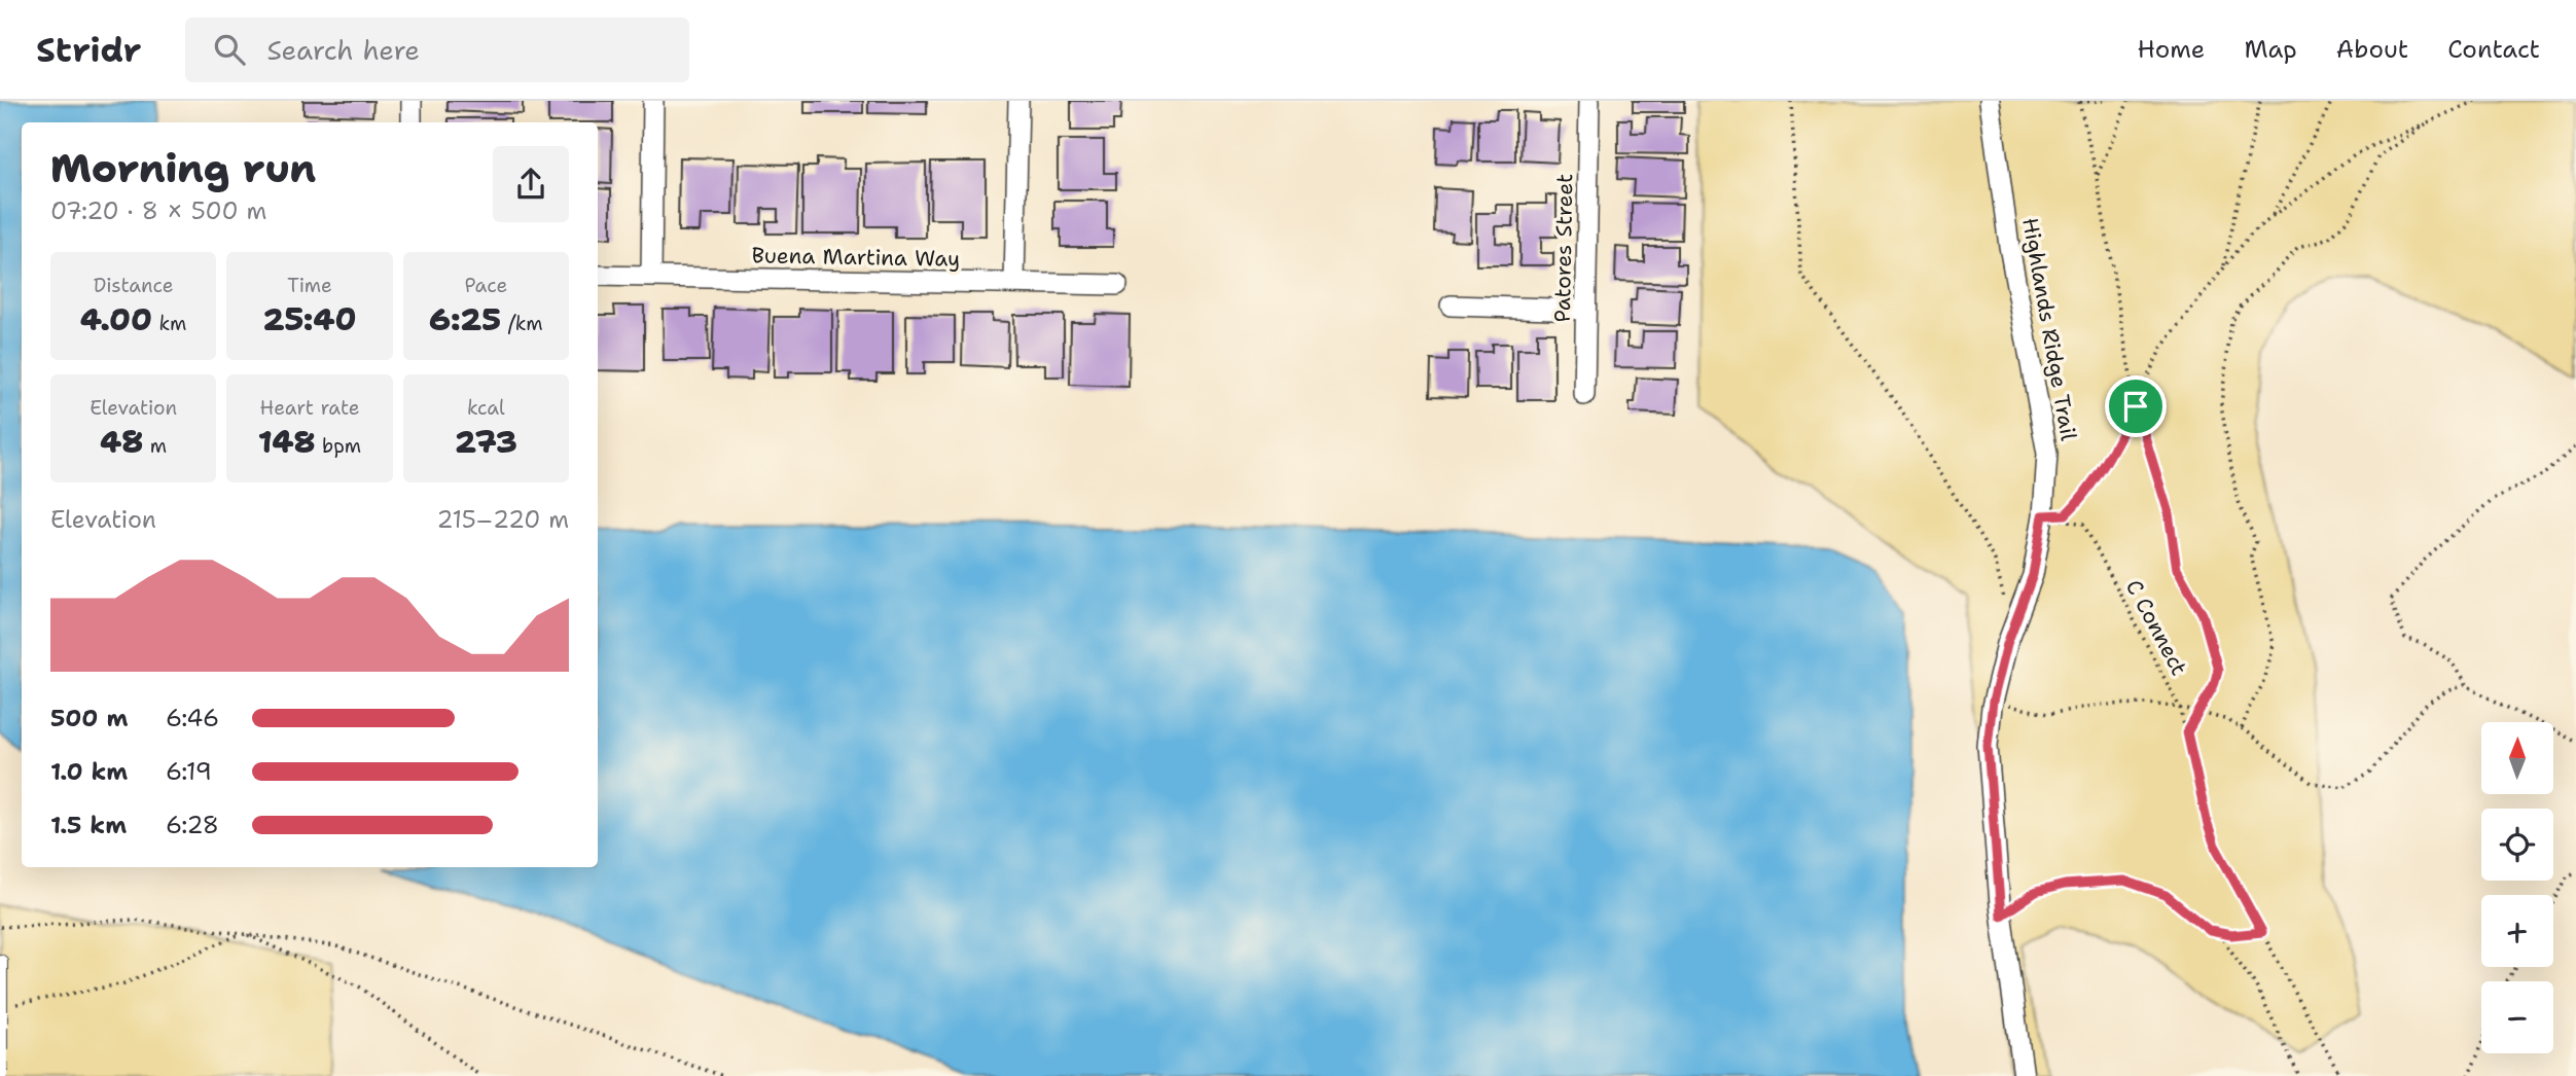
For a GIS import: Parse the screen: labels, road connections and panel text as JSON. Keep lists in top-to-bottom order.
{
  "streets": {
    "street": ["Patores Street", "Buena Martina Way", "Highlands Ridge Trail"],
    "path": ["C Connect"]
  },
  "crossings": [
    ["Highlands Ridge Trail", "C Connect"]
  ],
  "north": "top",
  "page": {
    "header": "Stridr",
    "search": "Search here",
    "nav": [
      "Home",
      "Map",
      "About",
      "Contact"
    ],
    "heading": ["Morning run", "07:20 · 8 × 500 m"],
    "stats": [
      ["Distance", "4.00 km"],
      ["Time", "25:40"],
      ["Pace", "6:25 /km"],
      ["Elevation", "48 m"],
      ["Heart rate", "148 bpm"],
      ["kcal", "273"]
    ],
    "chart": ["Elevation", "215–220 m"],
    "list": [
      {
        "name": "500 m",
        "note": "6:46"
      },
      {
        "name": "1.0 km",
        "note": "6:19"
      },
      {
        "name": "1.5 km",
        "note": "6:28"
      }
    ],
    "map_buttons": ["+", "−"]
  }
}
